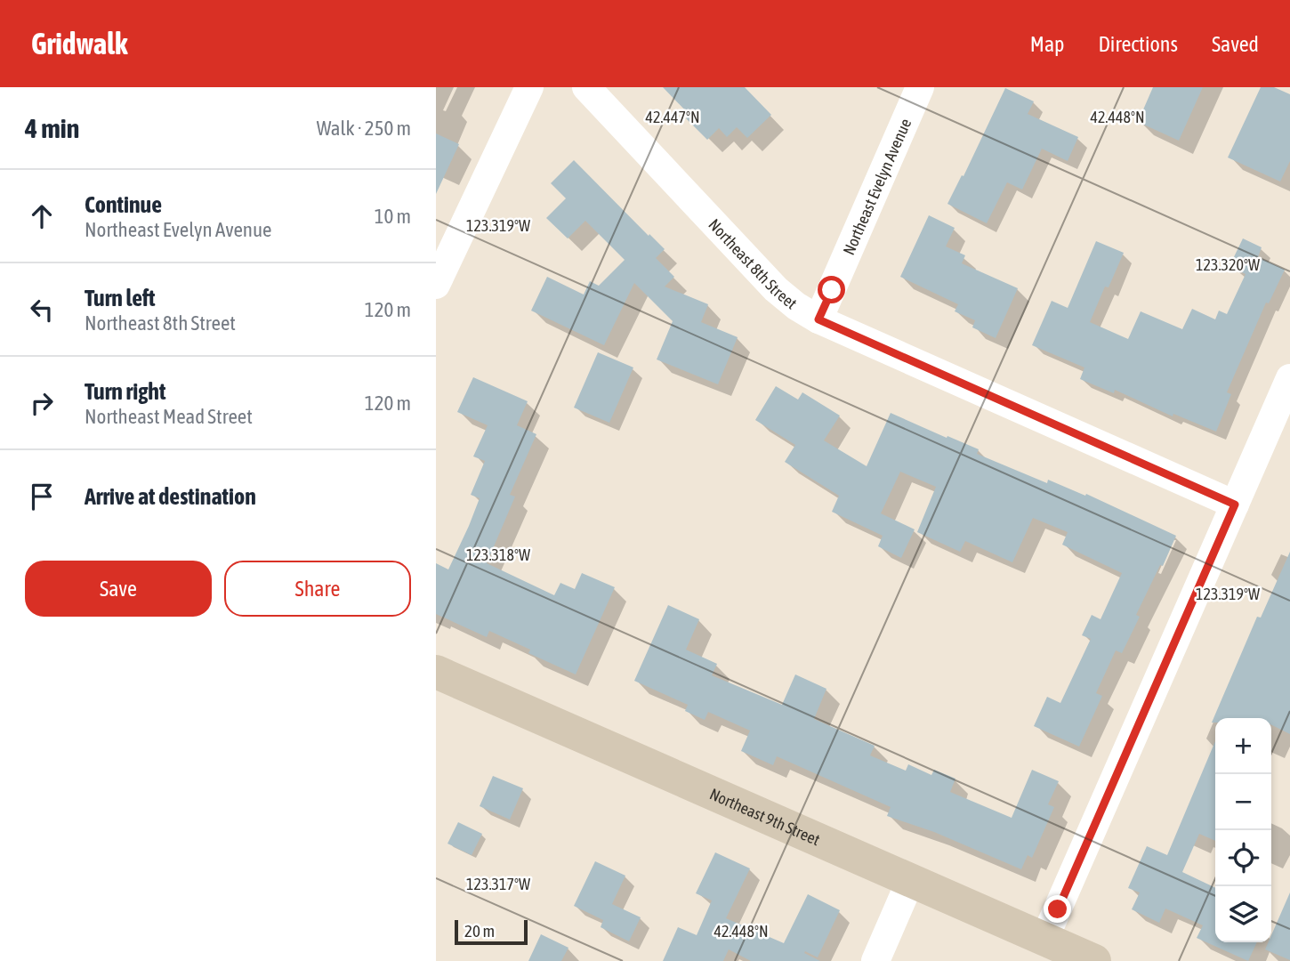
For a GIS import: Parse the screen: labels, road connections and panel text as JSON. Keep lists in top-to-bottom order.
{
  "streets": {
    "street": ["Northeast Evelyn Avenue", "Northeast 8th Street", "Northeast 9th Street"]
  },
  "crossings": [
    ["Northeast Evelyn Avenue", "Northeast 8th Street"]
  ],
  "scale_bar": "20 m",
  "page": {
    "header": "Gridwalk",
    "nav": ["Map", "Directions", "Saved"],
    "heading": ["4 min", "Walk · 250 m"],
    "list": [
      ["Continue", "Northeast Evelyn Avenue", "10 m"],
      ["Turn left", "Northeast 8th Street", "120 m"],
      ["Turn right", "Northeast Mead Street", "120 m"],
      "Arrive at destination"
    ],
    "buttons": ["Save", "Share"],
    "map_buttons": ["+", "−"],
    "scale": "20 m"
  },
  "coordinates": [
    "42.447°N",
    "42.448°N",
    "123.319°W",
    "123.320°W",
    "123.318°W",
    "123.317°W"
  ]
}
